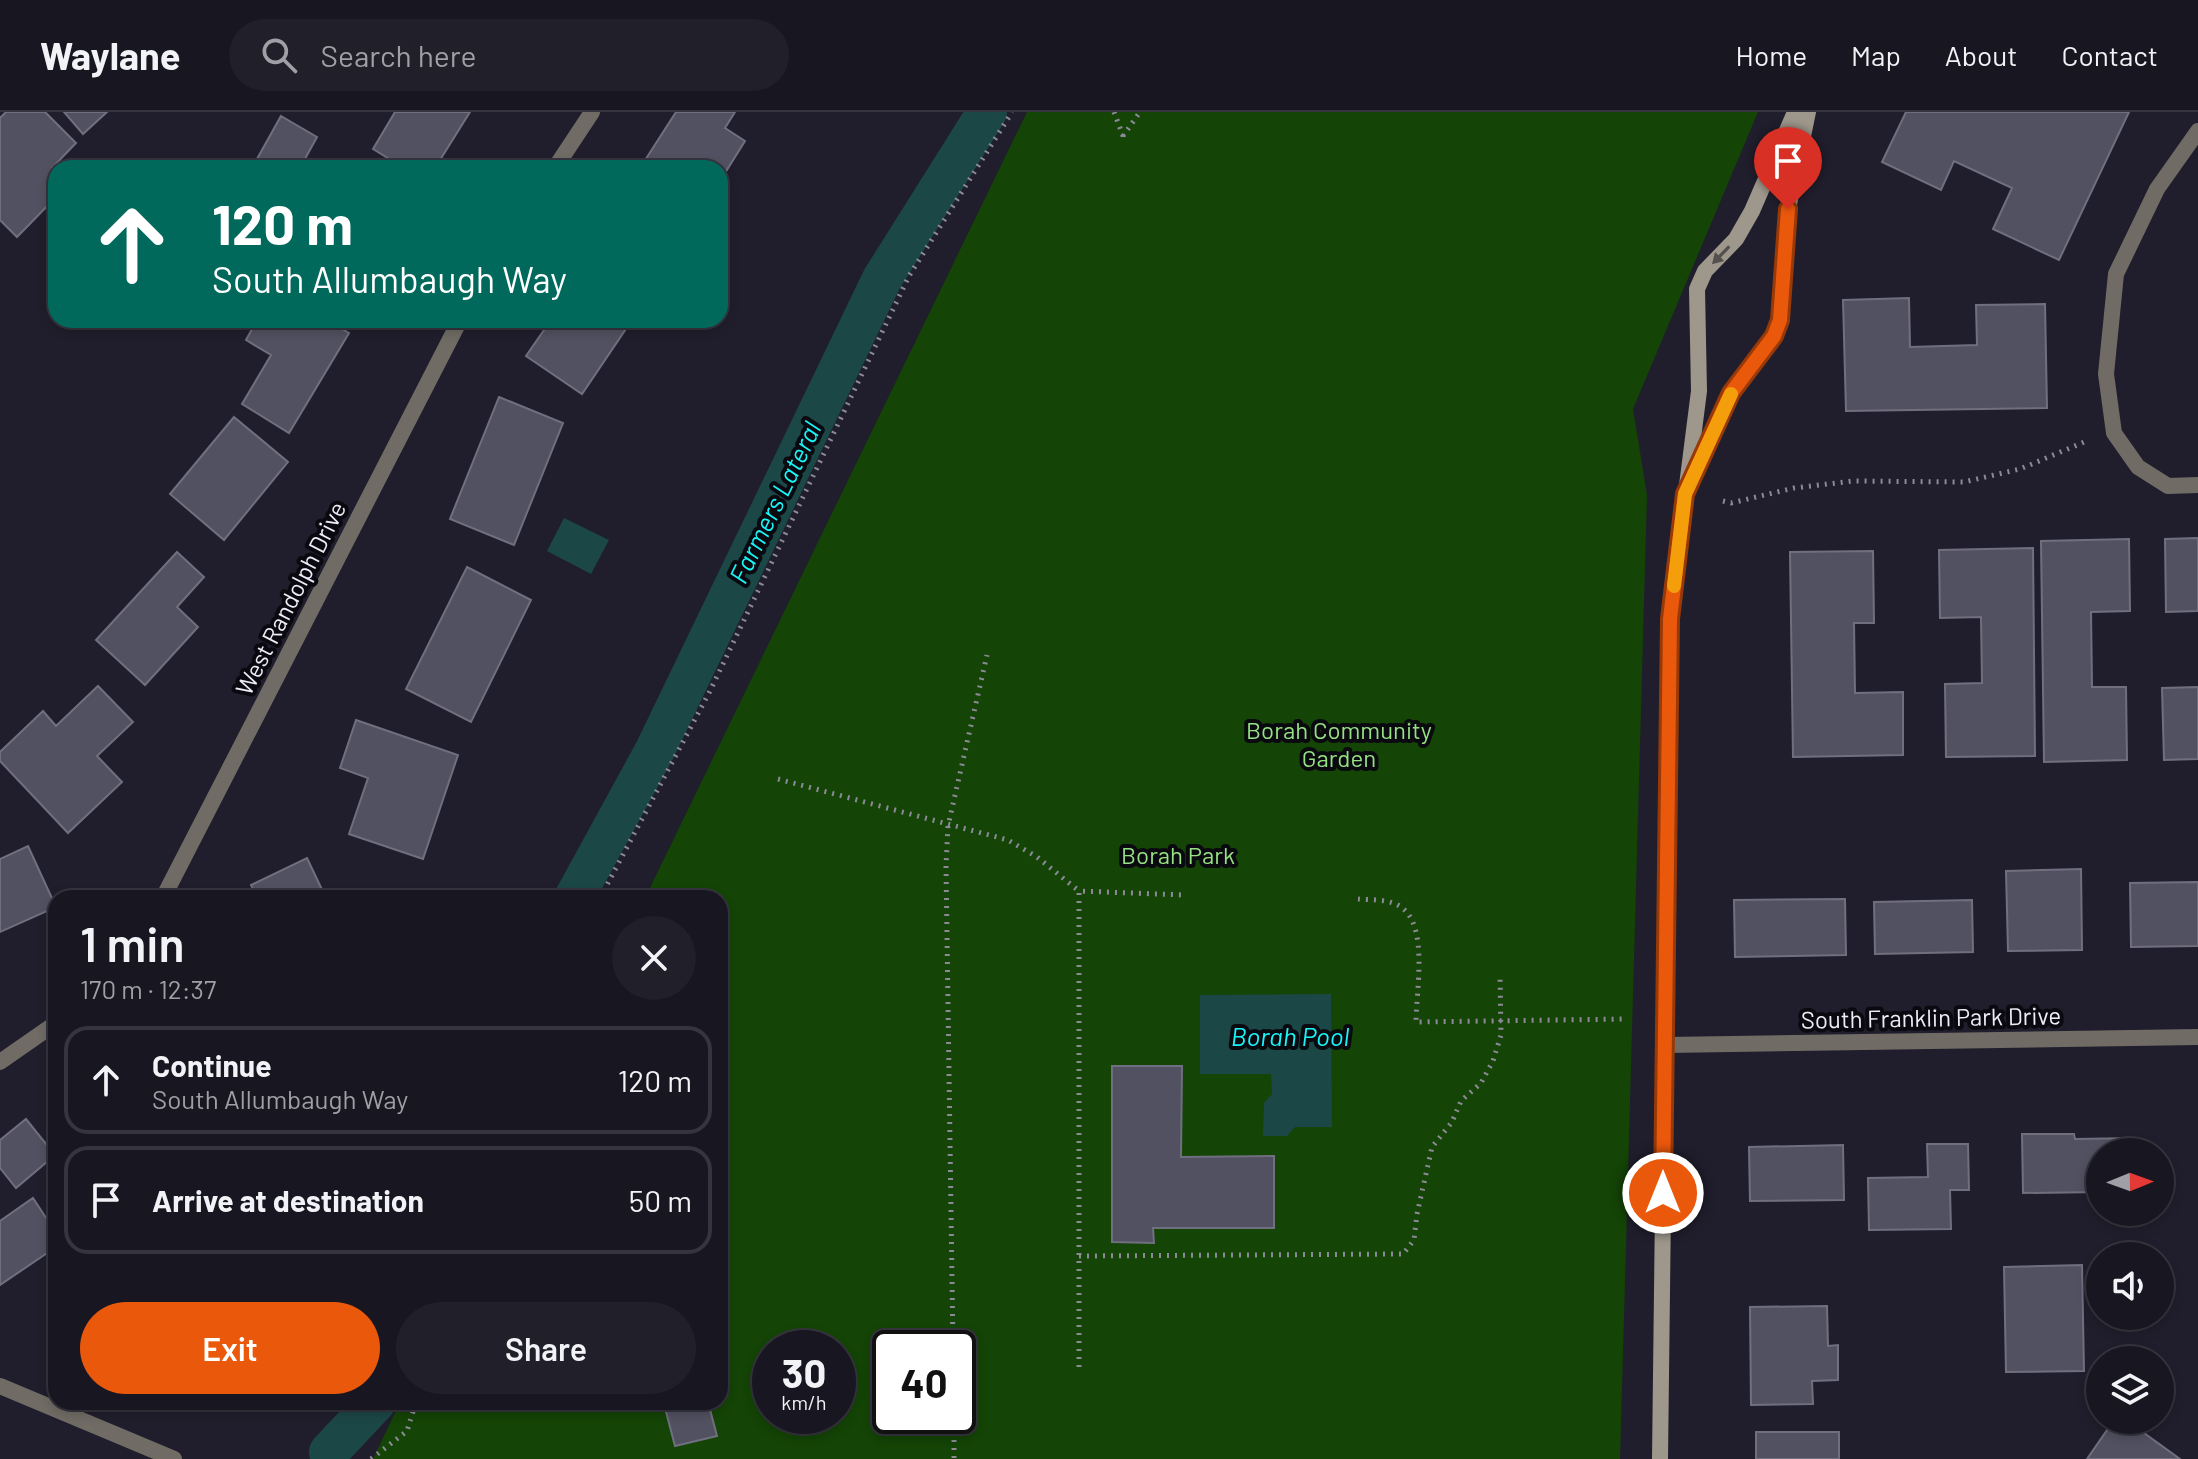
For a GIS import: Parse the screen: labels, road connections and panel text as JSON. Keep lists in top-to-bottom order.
{
  "streets": {
    "street": ["West Randolph Drive", "South Franklin Park Drive"]
  },
  "water": ["Farmers Lateral", "Borah Pool"],
  "parks": ["Borah Community Garden", "Borah Park"],
  "north": "right",
  "page": {
    "header": "Waylane",
    "search": "Search here",
    "nav": [
      "Home",
      "Map",
      "About",
      "Contact"
    ],
    "turn": ["120 m", "South Allumbaugh Way"],
    "heading": ["1 min", "170 m · 12:37"],
    "list": [
      {
        "name": "Continue",
        "note": "South Allumbaugh Way",
        "value": "120 m"
      },
      {
        "name": "Arrive at destination",
        "value": "50 m"
      }
    ],
    "buttons": ["Exit", "Share"],
    "speed": "30 km/h",
    "limit": "40"
  }
}
